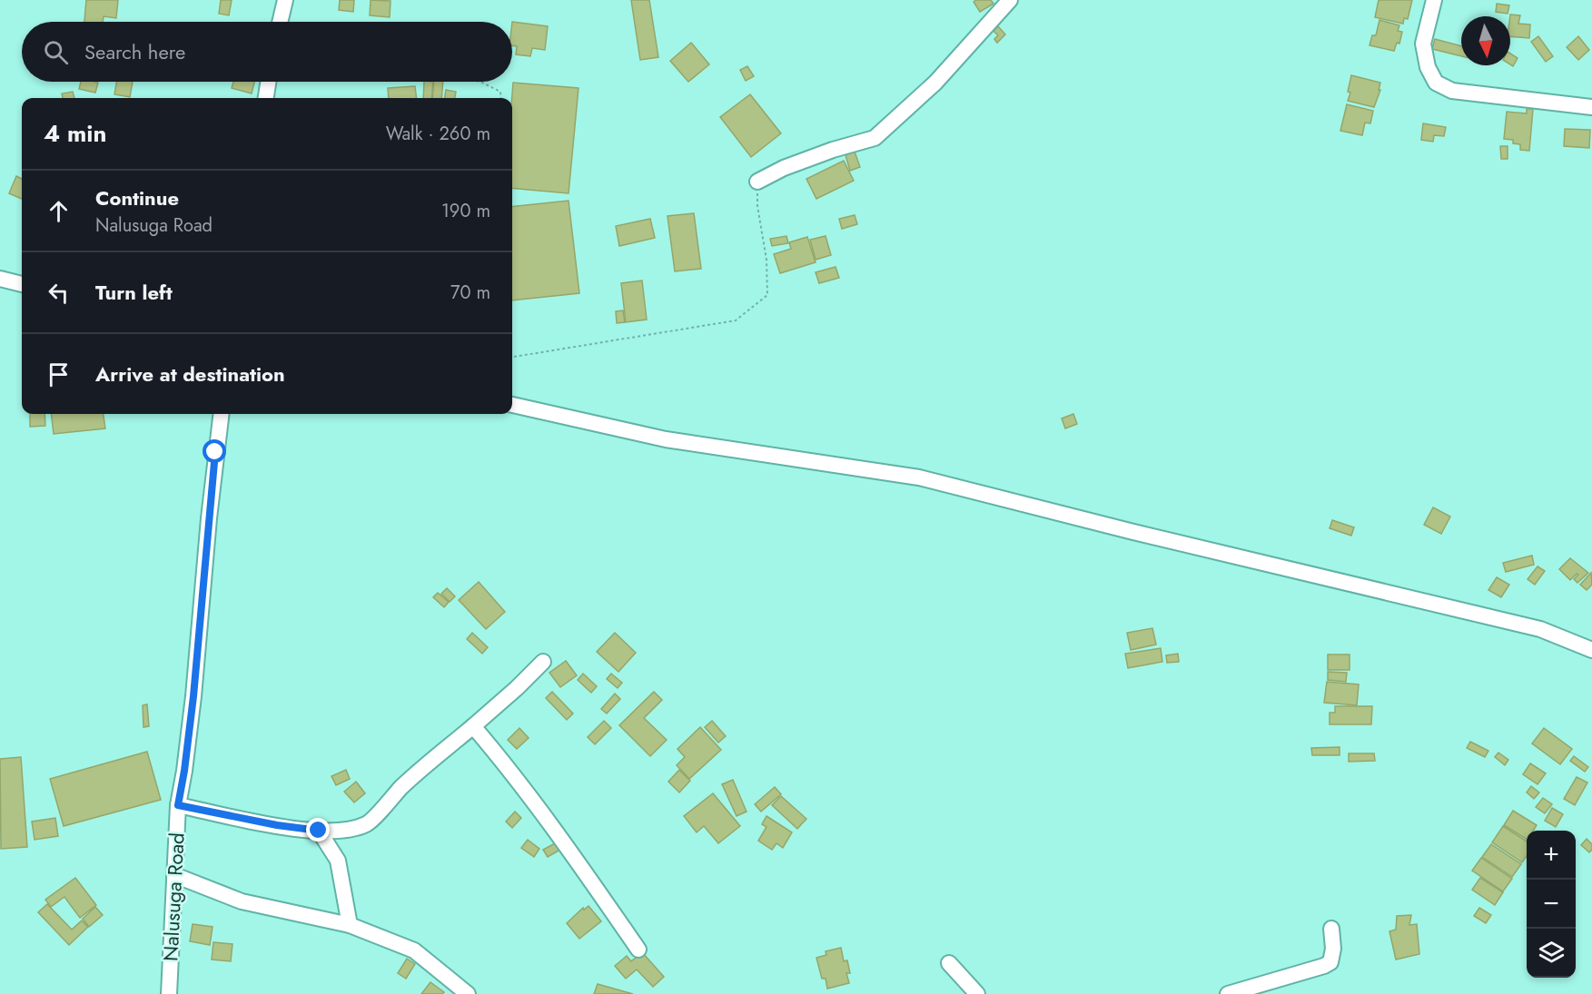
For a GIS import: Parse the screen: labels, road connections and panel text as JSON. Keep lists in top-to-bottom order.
{
  "streets": {
    "street": ["Nalusuga Road"]
  },
  "north": "bottom",
  "page": {
    "search": "Search here",
    "heading": ["4 min", "Walk · 260 m"],
    "list": [
      ["Continue", "Nalusuga Road", "190 m"],
      ["Turn left", "70 m"],
      "Arrive at destination"
    ],
    "map_buttons": ["+", "−"]
  }
}
